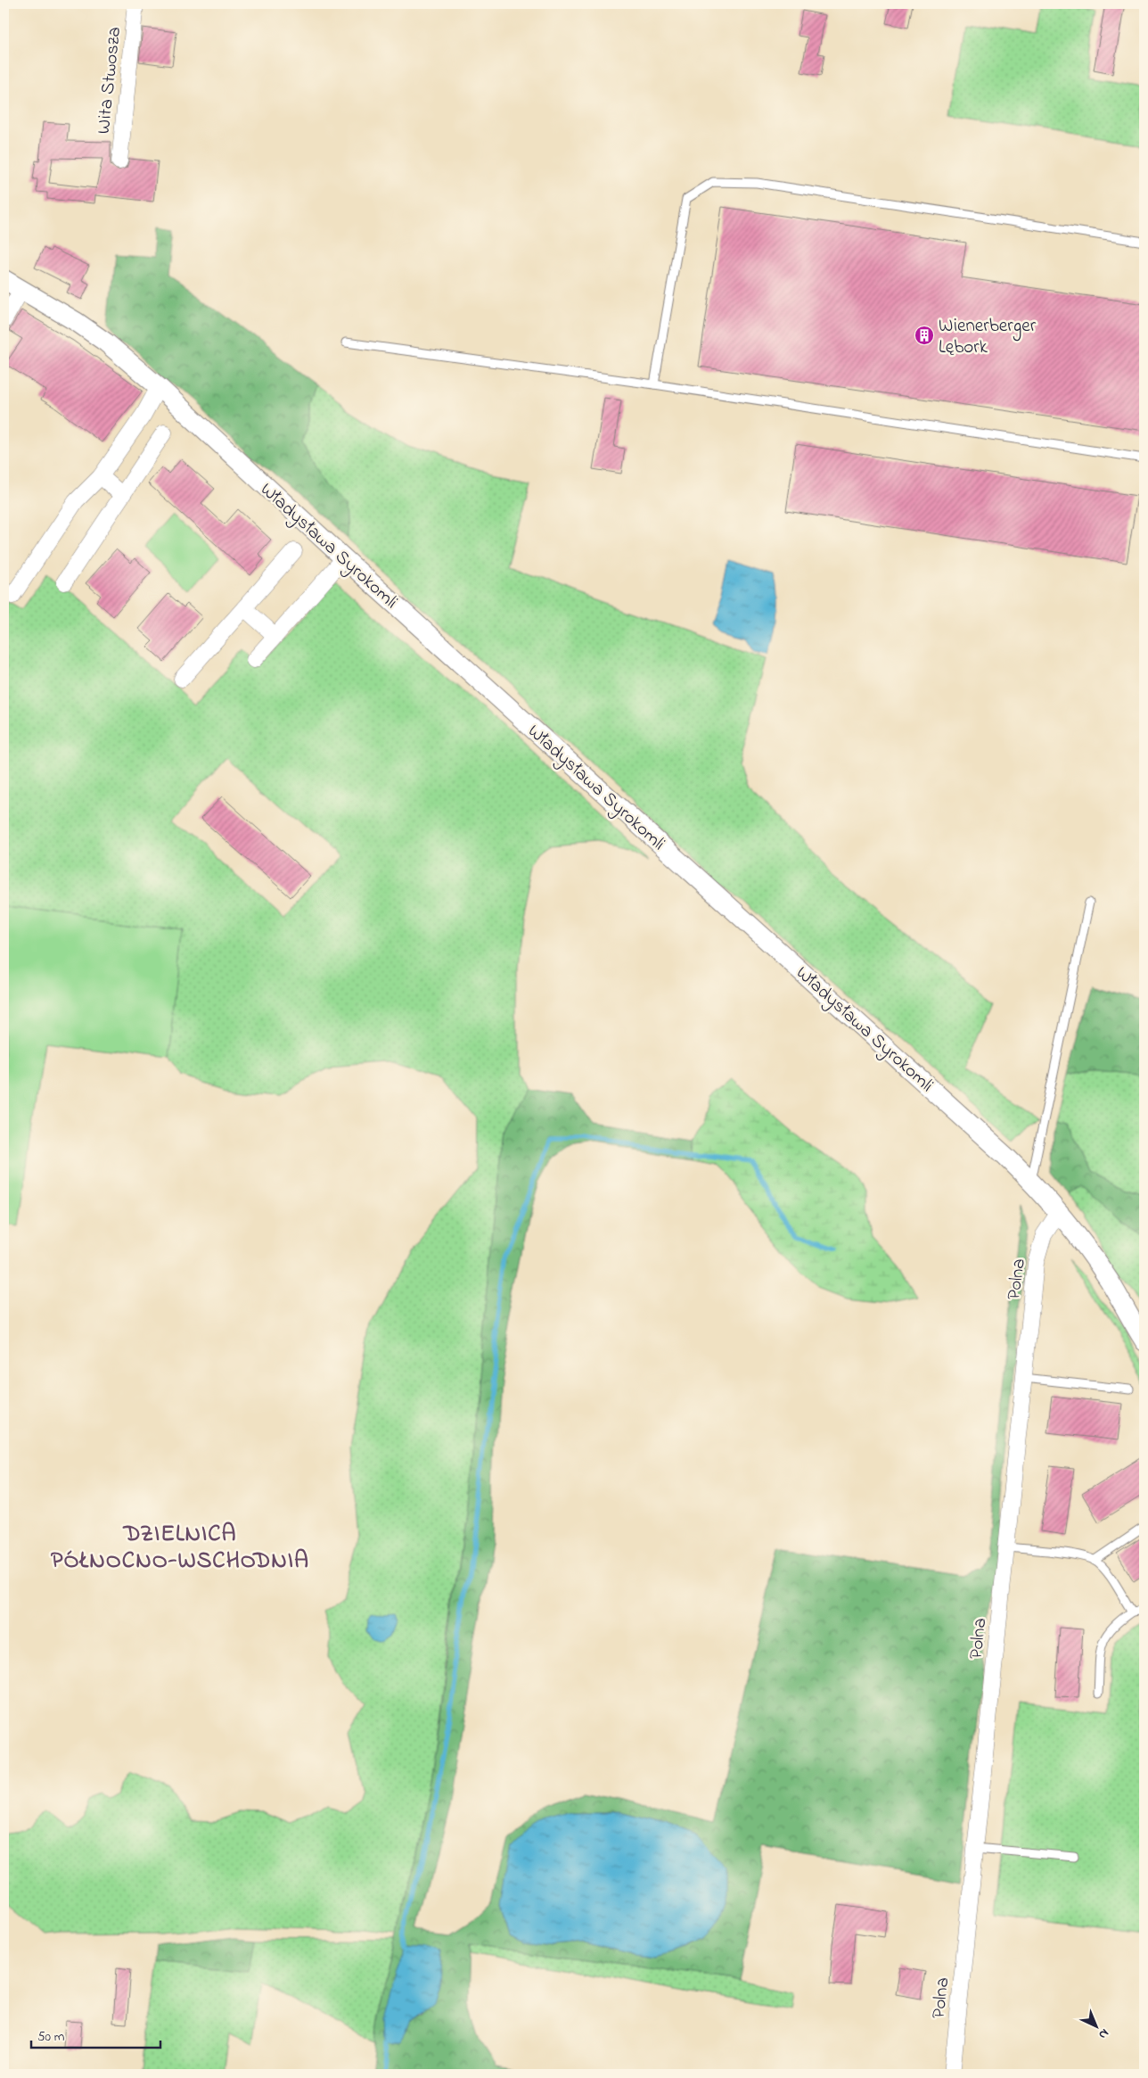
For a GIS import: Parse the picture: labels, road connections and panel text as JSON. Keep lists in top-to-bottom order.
{
  "streets": {
    "street": ["Wita Stwosza", "Władysława Syrokomli", "Polna"]
  },
  "crossings": [
    ["Władysława Syrokomli", "Polna"]
  ],
  "districts": ["DZIELNICA PÓŁNOCNO-WSCHODNIA"],
  "places": {
    "building": ["Wienerberger Lębork"]
  },
  "scale_bar": "50 m",
  "north": "bottom right"
}
